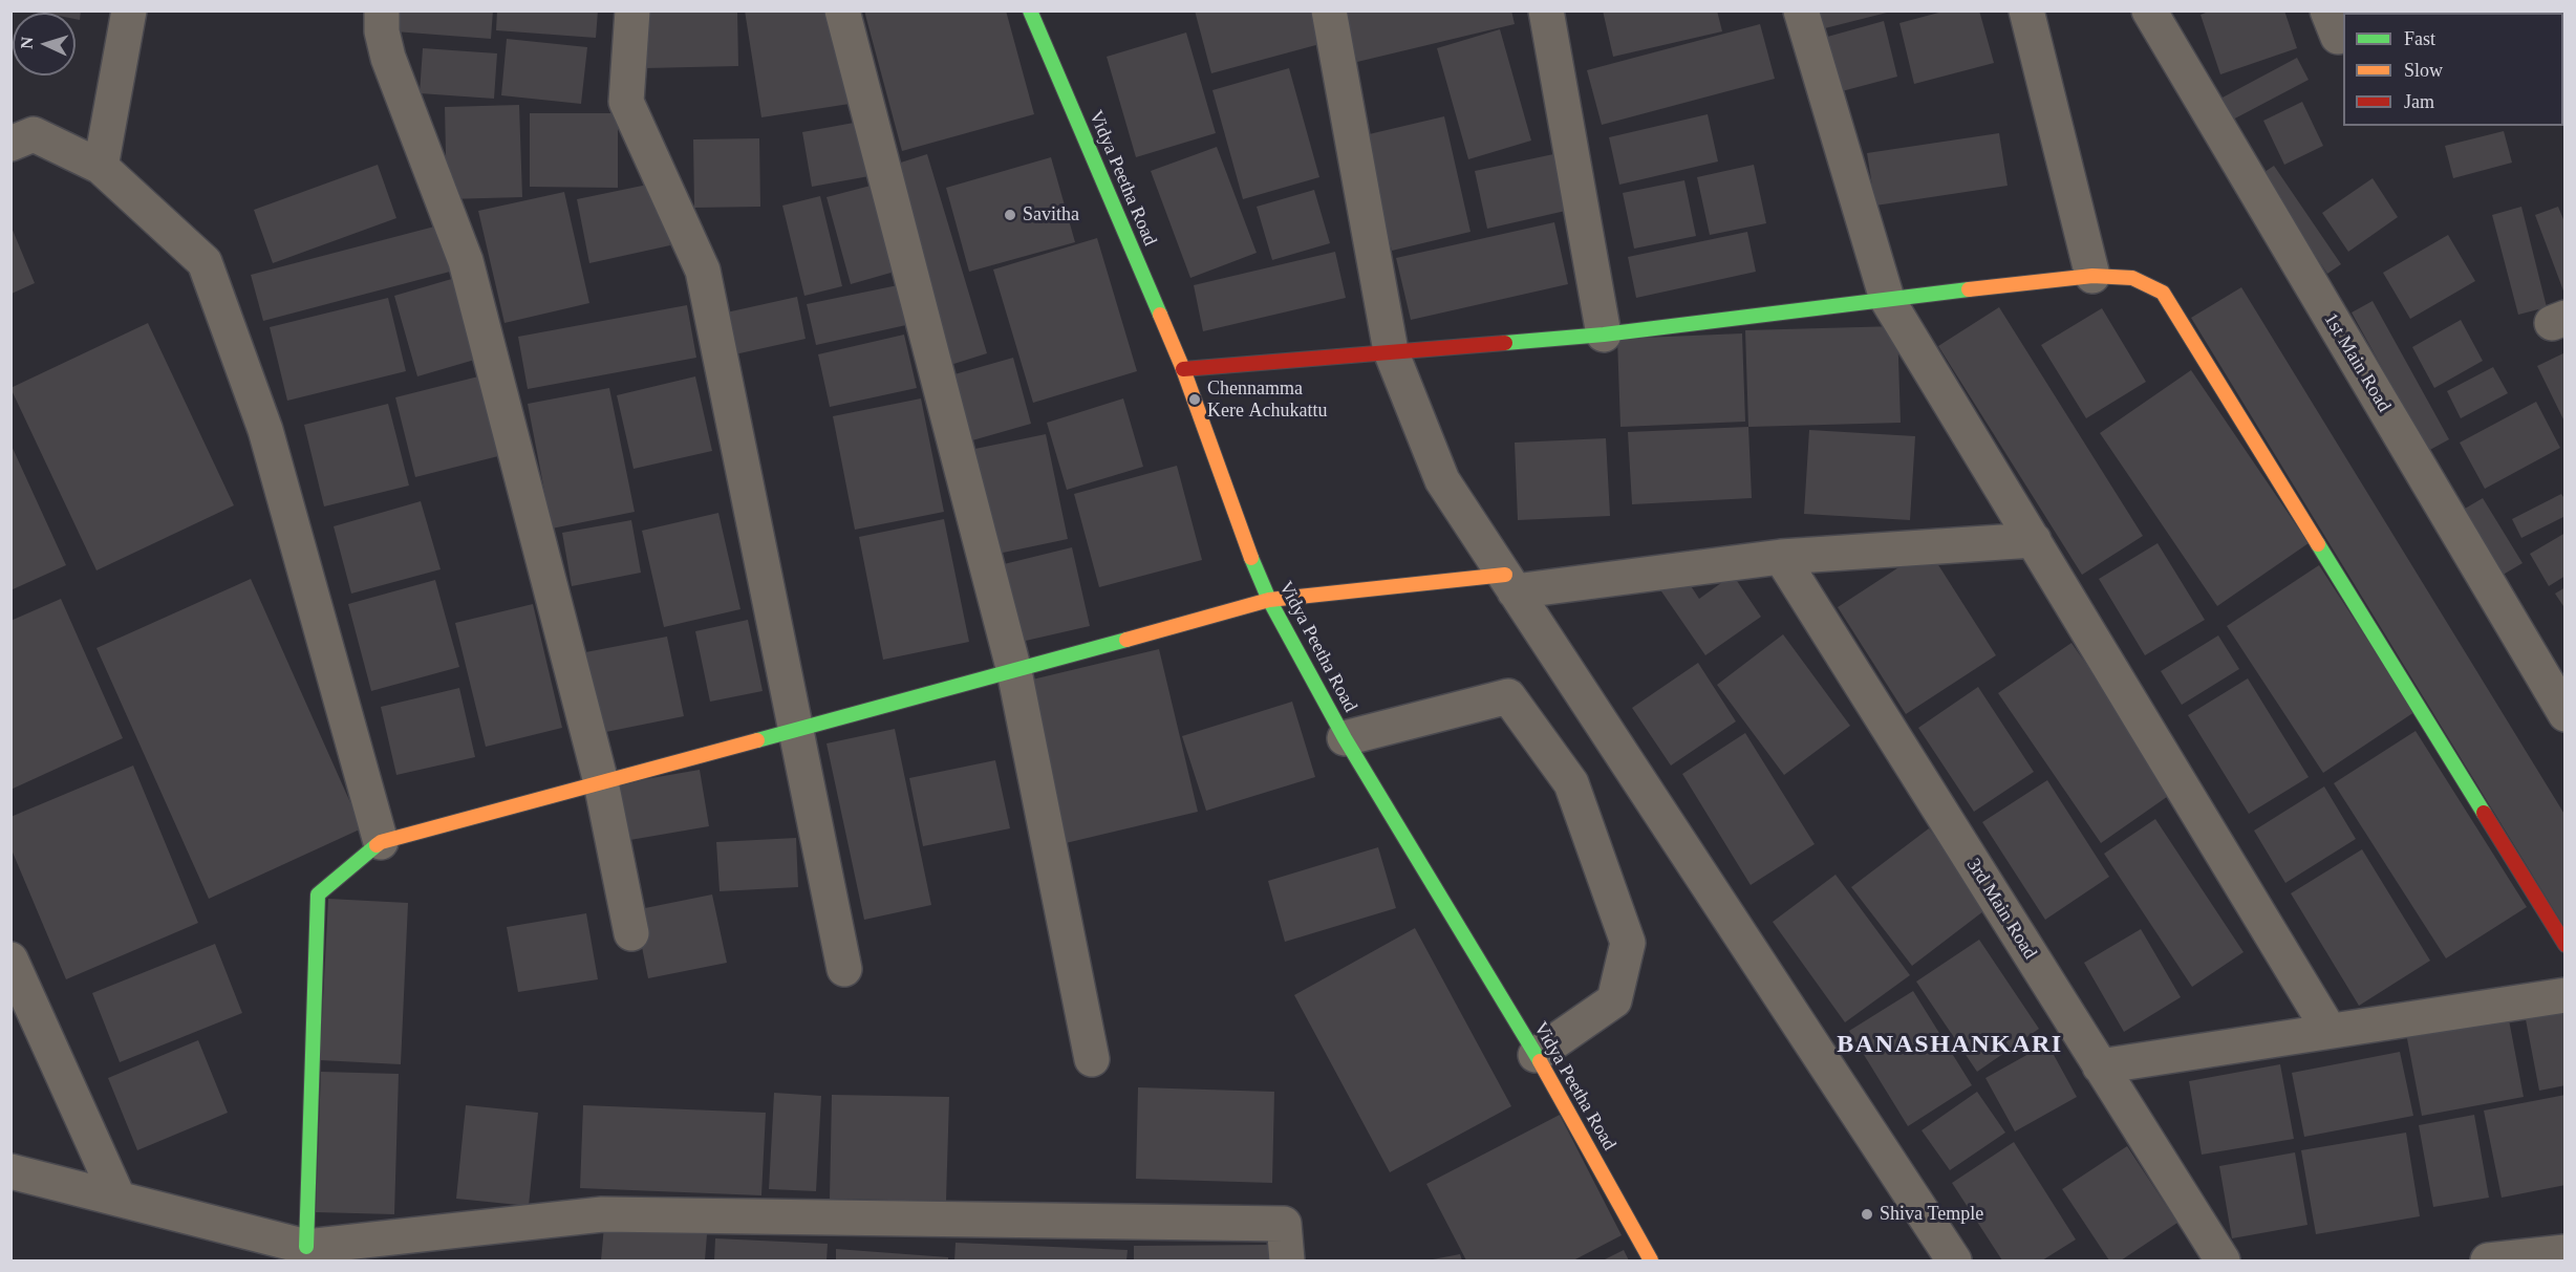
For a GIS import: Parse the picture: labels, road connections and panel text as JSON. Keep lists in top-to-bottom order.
{
  "streets": {
    "street": ["Vidya Peetha Road", "1st Main Road", "3rd Main Road"]
  },
  "districts": ["BANASHANKARI"],
  "places": ["Savitha", "Chennamma Kere Achukattu", "Shiva Temple"],
  "legend": ["Fast", "Slow", "Jam"],
  "north": "left"
}
